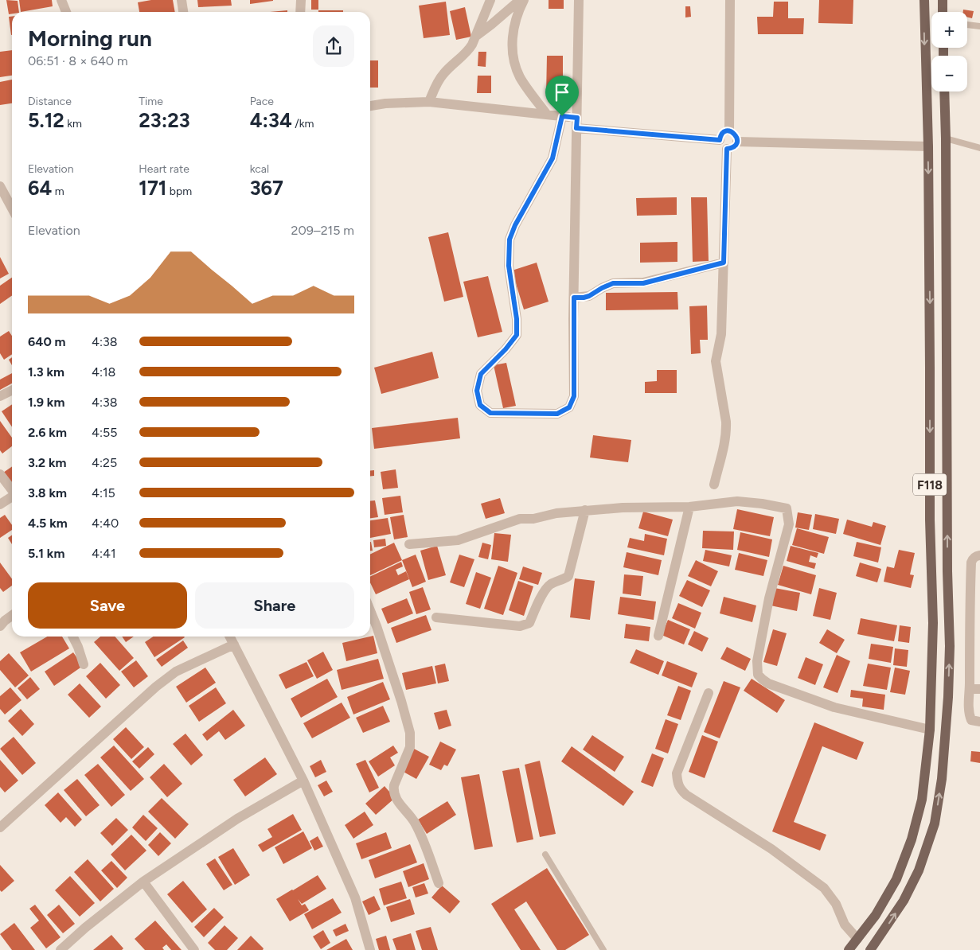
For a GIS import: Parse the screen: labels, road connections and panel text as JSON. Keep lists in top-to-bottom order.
{
  "streets": {
    "main road": ["F118"]
  },
  "page": {
    "map_buttons": ["+", "−"],
    "heading": ["Morning run", "06:51 · 8 × 640 m"],
    "stats": [
      ["Distance", "5.12 km"],
      ["Time", "23:23"],
      ["Pace", "4:34 /km"],
      ["Elevation", "64 m"],
      ["Heart rate", "171 bpm"],
      ["kcal", "367"]
    ],
    "chart": ["Elevation", "209–215 m"],
    "list": [
      {
        "name": "640 m",
        "note": "4:38"
      },
      {
        "name": "1.3 km",
        "note": "4:18"
      },
      {
        "name": "1.9 km",
        "note": "4:38"
      },
      {
        "name": "2.6 km",
        "note": "4:55"
      },
      {
        "name": "3.2 km",
        "note": "4:25"
      },
      {
        "name": "3.8 km",
        "note": "4:15"
      },
      {
        "name": "4.5 km",
        "note": "4:40"
      },
      {
        "name": "5.1 km",
        "note": "4:41"
      }
    ],
    "buttons": ["Save", "Share"]
  }
}
